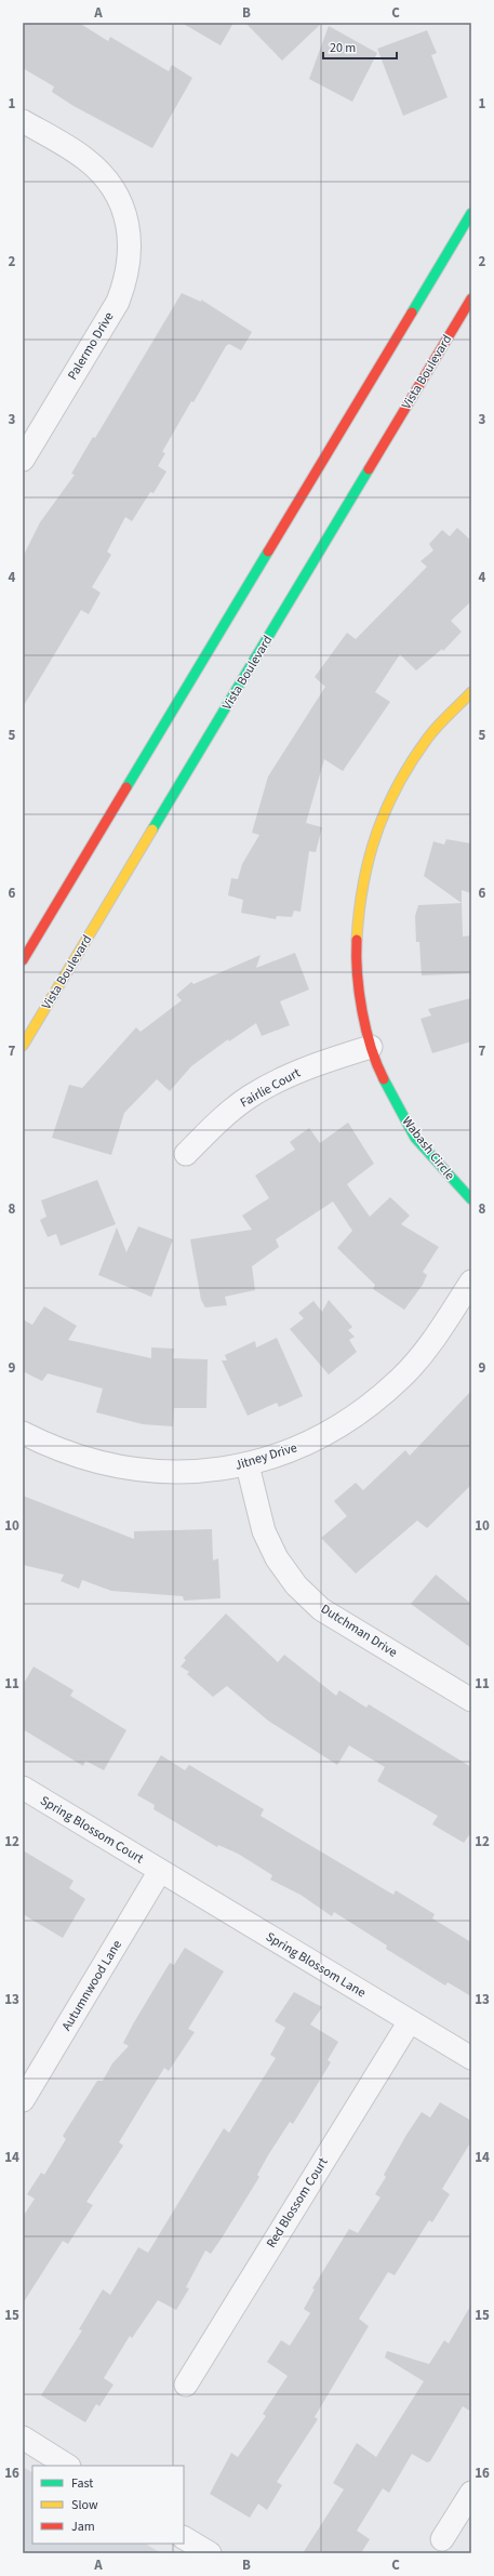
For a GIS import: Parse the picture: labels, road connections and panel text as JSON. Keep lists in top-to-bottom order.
{
  "streets": {
    "main road": ["Vista Boulevard", "Wabash Circle"],
    "street": [
      "Palermo Drive",
      "Fairlie Court",
      "Jitney Drive",
      "Dutchman Drive",
      "Spring Blossom Court",
      "Spring Blossom Lane",
      "Autumnwood Lane",
      "Red Blossom Court"
    ]
  },
  "crossings": [
    ["Fairlie Court", "Wabash Circle"],
    ["Jitney Drive", "Dutchman Drive"],
    ["Spring Blossom Court", "Spring Blossom Lane"],
    ["Spring Blossom Court", "Autumnwood Lane"],
    ["Spring Blossom Lane", "Autumnwood Lane"],
    ["Spring Blossom Lane", "Red Blossom Court"]
  ],
  "legend": ["Fast", "Slow", "Jam"],
  "scale_bar": "20 m",
  "grid": {
    "columns": ["A", "B", "C"],
    "rows": [
      "1",
      "2",
      "3",
      "4",
      "5",
      "6",
      "7",
      "8",
      "9",
      "10",
      "11",
      "12",
      "13",
      "14",
      "15",
      "16"
    ]
  }
}
